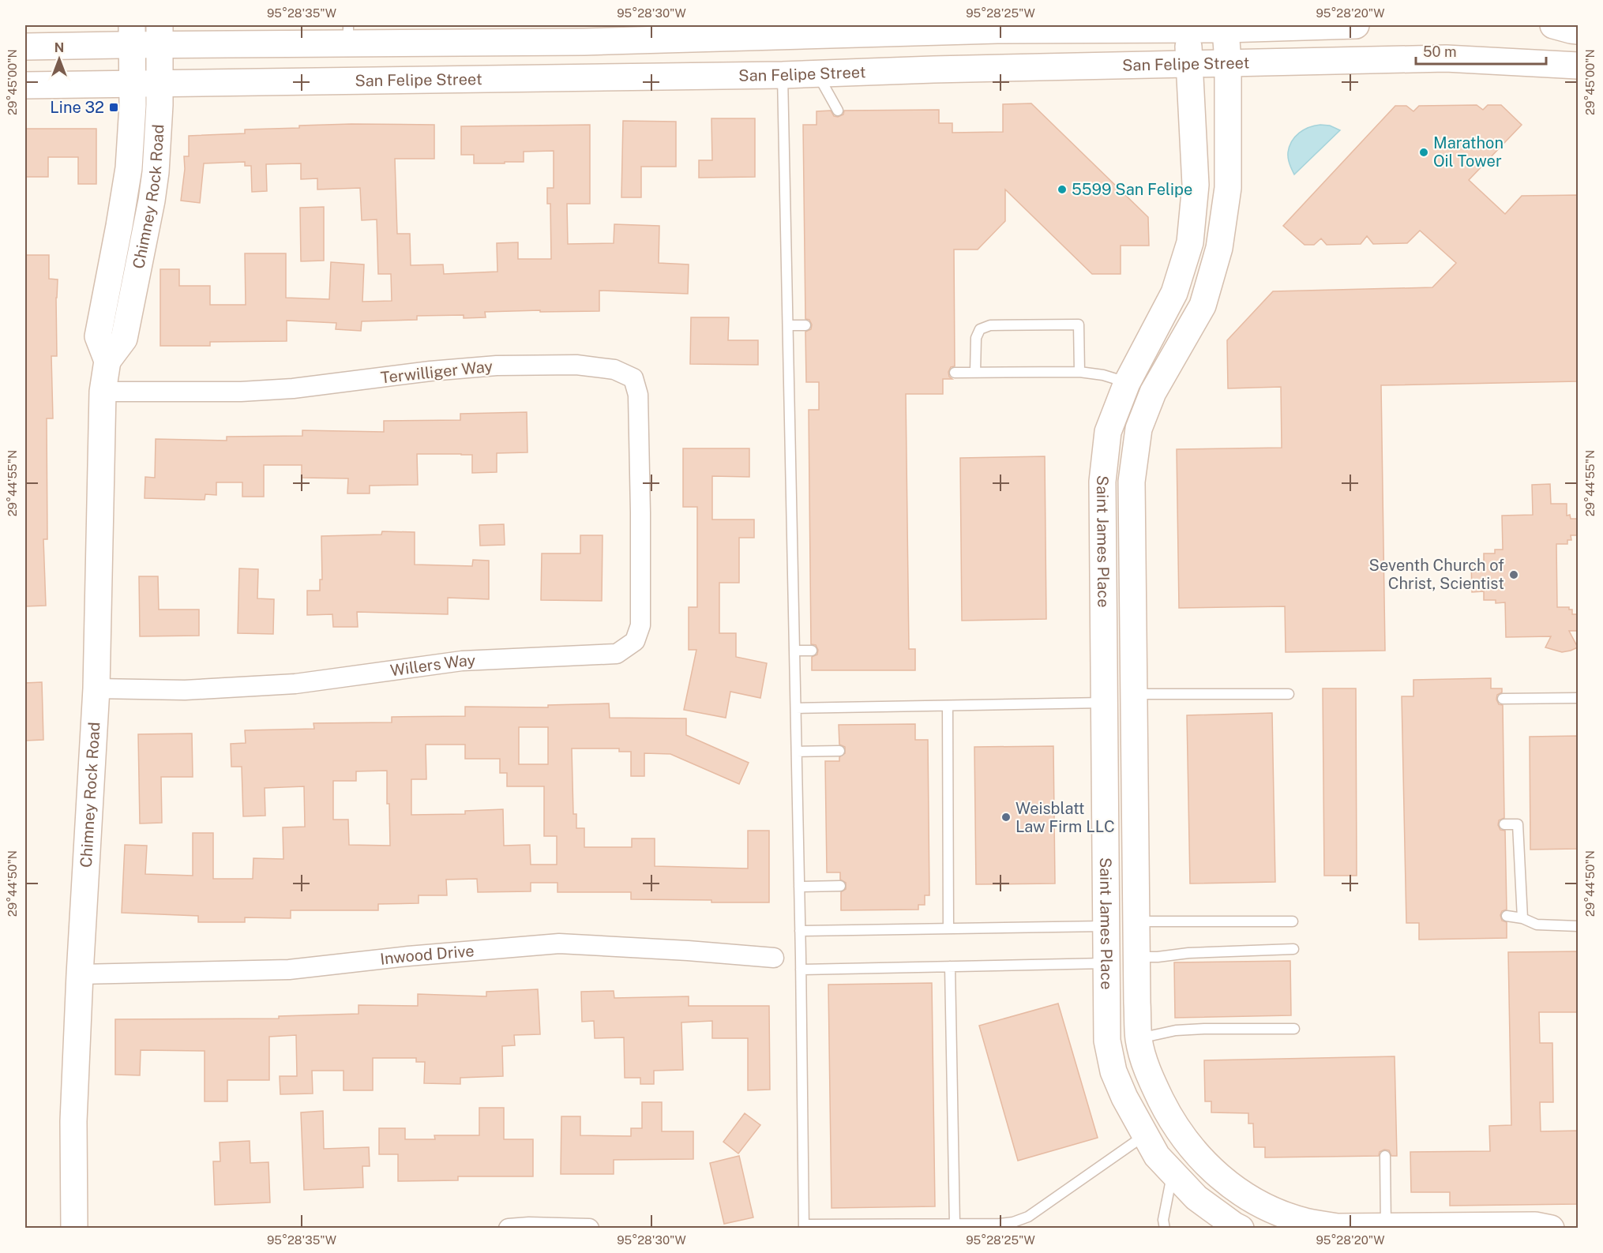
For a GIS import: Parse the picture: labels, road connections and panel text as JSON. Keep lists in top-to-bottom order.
{
  "streets": {
    "main road": ["San Felipe Street", "Chimney Rock Road", "Saint James Place"],
    "street": ["Terwilliger Way", "Willers Way", "Inwood Drive"]
  },
  "crossings": [
    ["San Felipe Street", "Chimney Rock Road"],
    ["San Felipe Street", "Saint James Place"],
    ["Chimney Rock Road", "Terwilliger Way"],
    ["Chimney Rock Road", "Willers Way"],
    ["Chimney Rock Road", "Inwood Drive"],
    ["Terwilliger Way", "Willers Way"]
  ],
  "places": {
    "transit": ["Line 32"],
    "other": [
      "Marathon Oil Tower",
      "5599 San Felipe",
      "Seventh Church of Christ, Scientist",
      "Weisblatt Law Firm LLC"
    ]
  },
  "scale_bar": "50 m",
  "north": "top",
  "coordinates": [
    "95°28'35\"W",
    "95°28'30\"W",
    "95°28'25\"W",
    "95°28'20\"W",
    "29°45'00\"N",
    "29°44'55\"N",
    "29°44'50\"N"
  ]
}
